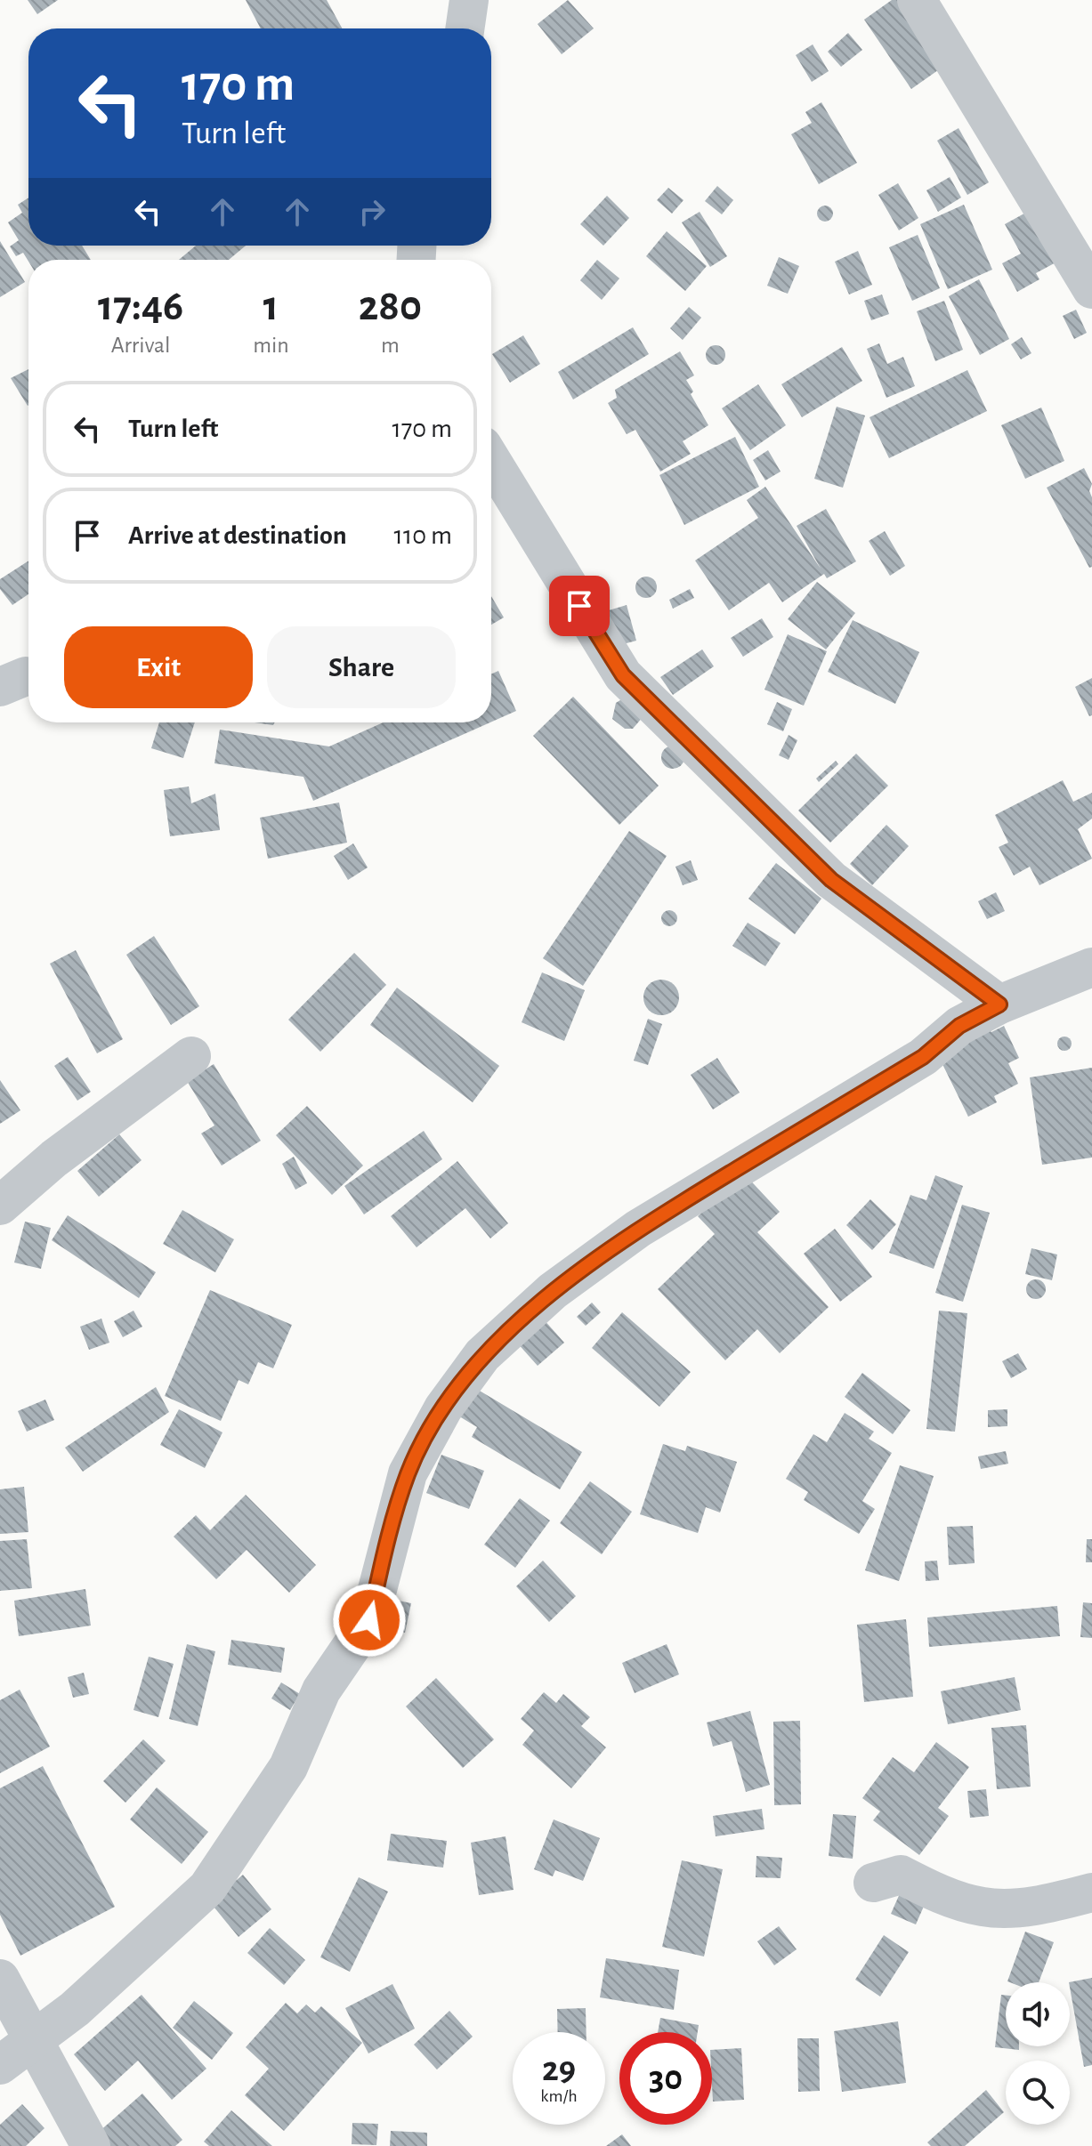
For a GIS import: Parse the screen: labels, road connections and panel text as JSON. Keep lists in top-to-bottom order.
{
  "page": {
    "turn": ["170 m", "Turn left"],
    "eta": [
      "17:46",
      "Arrival",
      "1",
      "min",
      "280",
      "m"
    ],
    "list": [
      {
        "name": "Turn left",
        "value": "170 m"
      },
      {
        "name": "Arrive at destination",
        "value": "110 m"
      }
    ],
    "buttons": ["Exit", "Share"],
    "speed": "29 km/h",
    "limit": "30"
  }
}
